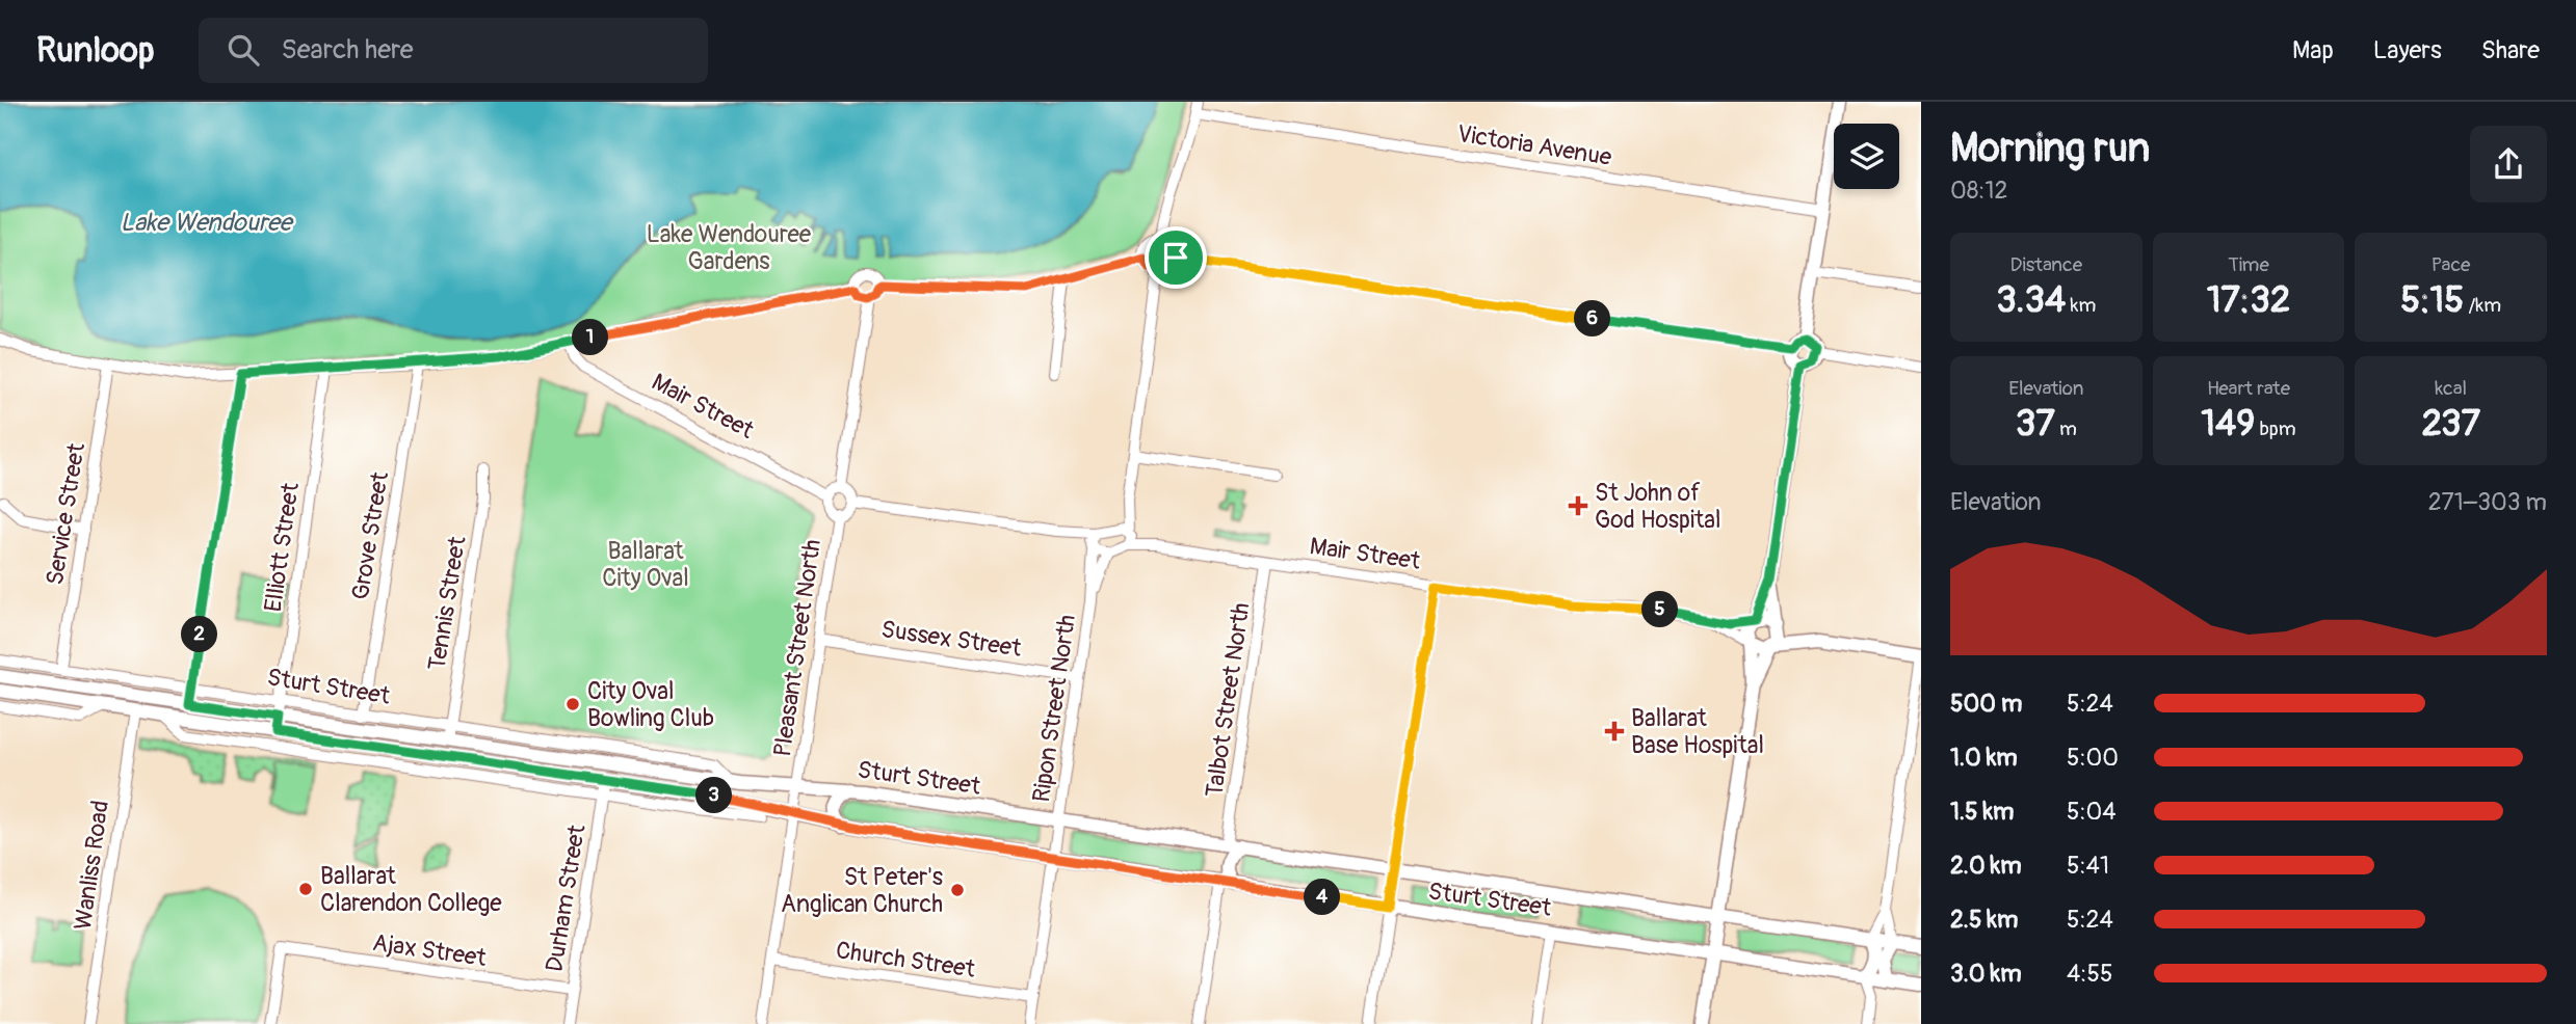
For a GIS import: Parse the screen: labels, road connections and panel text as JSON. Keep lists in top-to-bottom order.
{
  "streets": {
    "main road": ["Sturt Street"],
    "street": [
      "Victoria Avenue",
      "Mair Street",
      "Service Street",
      "Grove Street",
      "Elliott Street",
      "Tennis Street",
      "Sussex Street",
      "Pleasant Street North",
      "Talbot Street North",
      "Ripon Street North",
      "Wanliss Road",
      "Durham Street",
      "Ajax Street",
      "Church Street"
    ]
  },
  "crossings": [
    ["Mair Street", "Pleasant Street North"],
    ["Mair Street", "Talbot Street North"],
    ["Service Street", "Sturt Street"],
    ["Grove Street", "Sturt Street"],
    ["Elliott Street", "Sturt Street"],
    ["Tennis Street", "Sturt Street"],
    ["Sussex Street", "Pleasant Street North"],
    ["Sussex Street", "Ripon Street North"],
    ["Pleasant Street North", "Sturt Street"],
    ["Pleasant Street North", "Church Street"],
    ["Sturt Street", "Talbot Street North"],
    ["Sturt Street", "Ripon Street North"],
    ["Sturt Street", "Wanliss Road"],
    ["Sturt Street", "Durham Street"],
    ["Ripon Street North", "Church Street"],
    ["Durham Street", "Ajax Street"]
  ],
  "water": ["Lake Wendouree"],
  "parks": ["Lake Wendouree Gardens", "Ballarat City Oval"],
  "places": {
    "health": ["St John of God Hospital", "Ballarat Base Hospital"],
    "other": ["City Oval Bowling Club", "Ballarat Clarendon College", "St Peter's Anglican Church"]
  },
  "page": {
    "header": "Runloop",
    "search": "Search here",
    "nav": ["Map", "Layers", "Share"],
    "heading": ["Morning run", "08:12"],
    "stats": [
      ["Distance", "3.34 km"],
      ["Time", "17:32"],
      ["Pace", "5:15 /km"],
      ["Elevation", "37 m"],
      ["Heart rate", "149 bpm"],
      ["kcal", "237"]
    ],
    "pins": [
      "6",
      "1",
      "5",
      "2",
      "3",
      "4"
    ],
    "chart": ["Elevation", "271–303 m"],
    "list": [
      {
        "name": "500 m",
        "note": "5:24"
      },
      {
        "name": "1.0 km",
        "note": "5:00"
      },
      {
        "name": "1.5 km",
        "note": "5:04"
      },
      {
        "name": "2.0 km",
        "note": "5:41"
      },
      {
        "name": "2.5 km",
        "note": "5:24"
      },
      {
        "name": "3.0 km",
        "note": "4:55"
      }
    ]
  }
}
